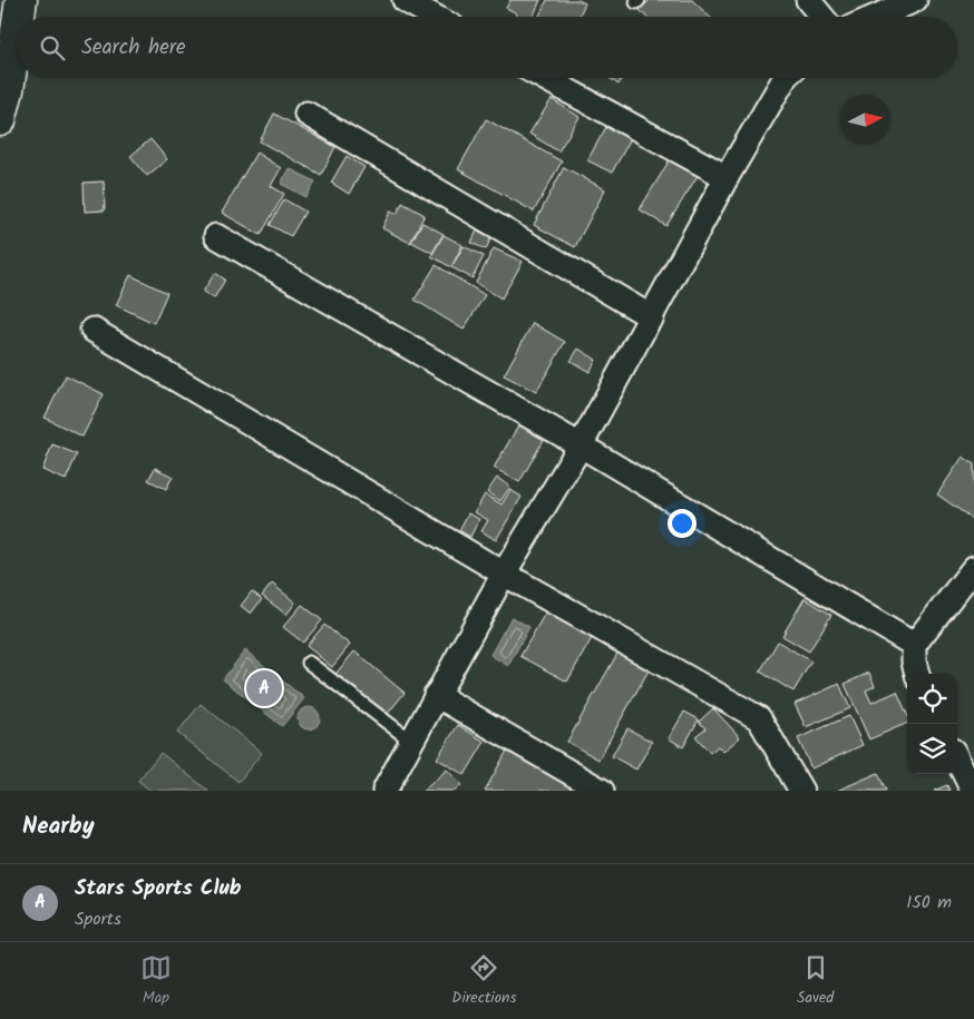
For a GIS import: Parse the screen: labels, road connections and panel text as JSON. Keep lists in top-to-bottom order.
{
  "north": "right",
  "page": {
    "search": "Search here",
    "pins": "A",
    "heading": "Nearby",
    "list": [
      {
        "mark": "A",
        "name": "Stars Sports Club",
        "note": "Sports",
        "value": "150 m"
      }
    ],
    "nav": ["Map", "Directions", "Saved"]
  }
}
